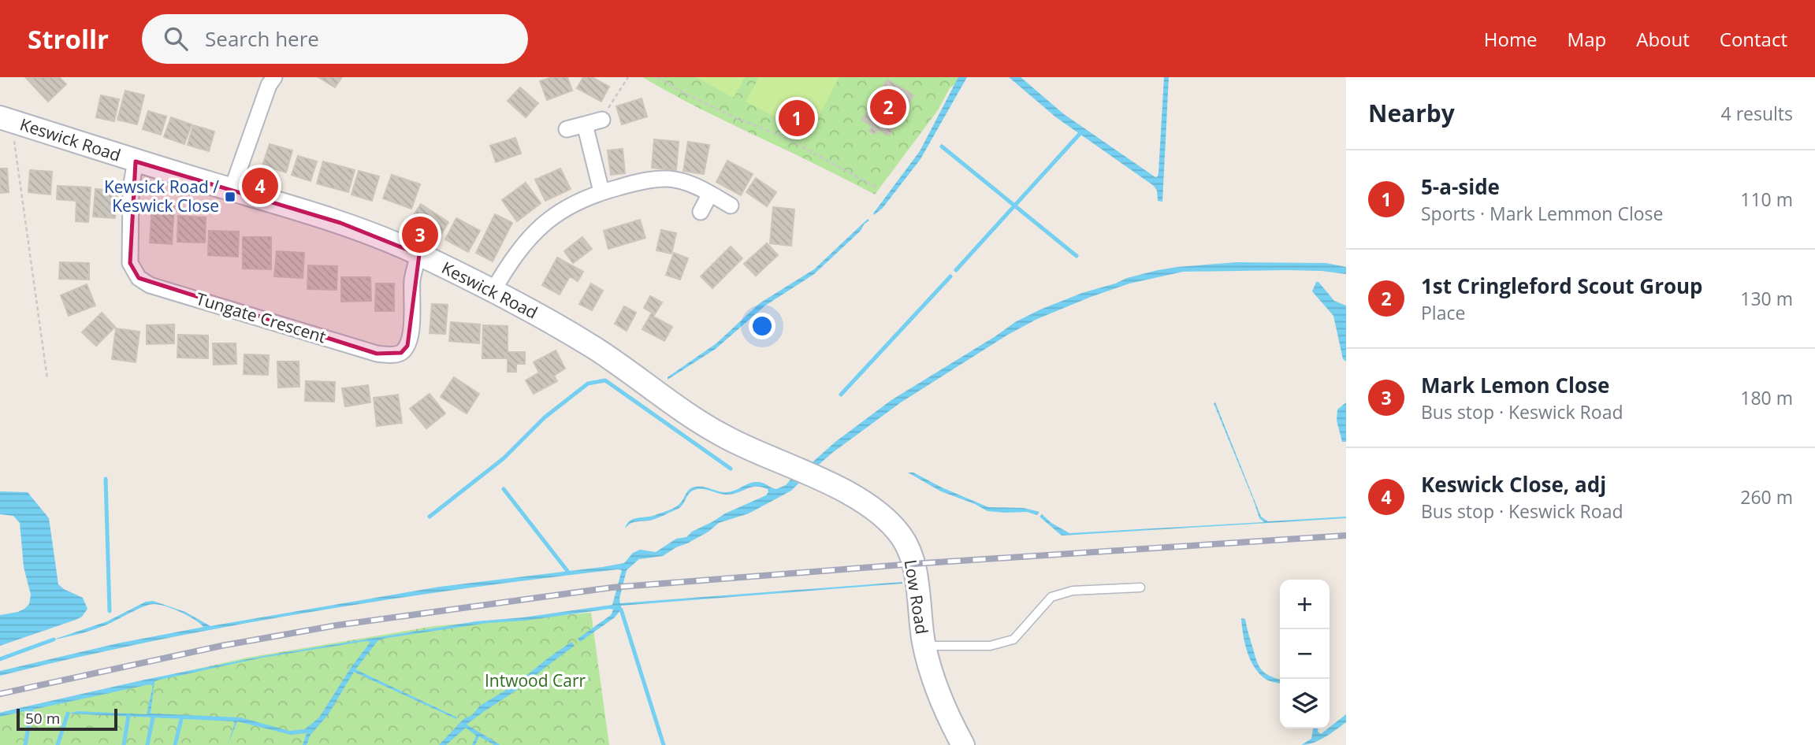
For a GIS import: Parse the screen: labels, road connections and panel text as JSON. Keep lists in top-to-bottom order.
{
  "streets": {
    "street": ["Keswick Road", "Tungate Crescent", "Low Road"]
  },
  "crossings": [
    ["Keswick Road", "Tungate Crescent"],
    ["Keswick Road", "Low Road"]
  ],
  "parks": ["Intwood Carr"],
  "places": {
    "transit": ["Kewsick Road / Keswick Close"]
  },
  "scale_bar": "50 m",
  "page": {
    "header": "Strollr",
    "search": "Search here",
    "nav": [
      "Home",
      "Map",
      "About",
      "Contact"
    ],
    "heading": ["Nearby", "4 results"],
    "pins": [
      "2",
      "1",
      "4",
      "3"
    ],
    "list": [
      {
        "mark": "1",
        "name": "5-a-side",
        "note": "Sports · Mark Lemmon Close",
        "value": "110 m"
      },
      {
        "mark": "2",
        "name": "1st Cringleford Scout Group",
        "note": "Place",
        "value": "130 m"
      },
      {
        "mark": "3",
        "name": "Mark Lemon Close",
        "note": "Bus stop · Keswick Road",
        "value": "180 m"
      },
      {
        "mark": "4",
        "name": "Keswick Close, adj",
        "note": "Bus stop · Keswick Road",
        "value": "260 m"
      }
    ],
    "map_buttons": ["+", "−"],
    "scale": "50 m"
  }
}
